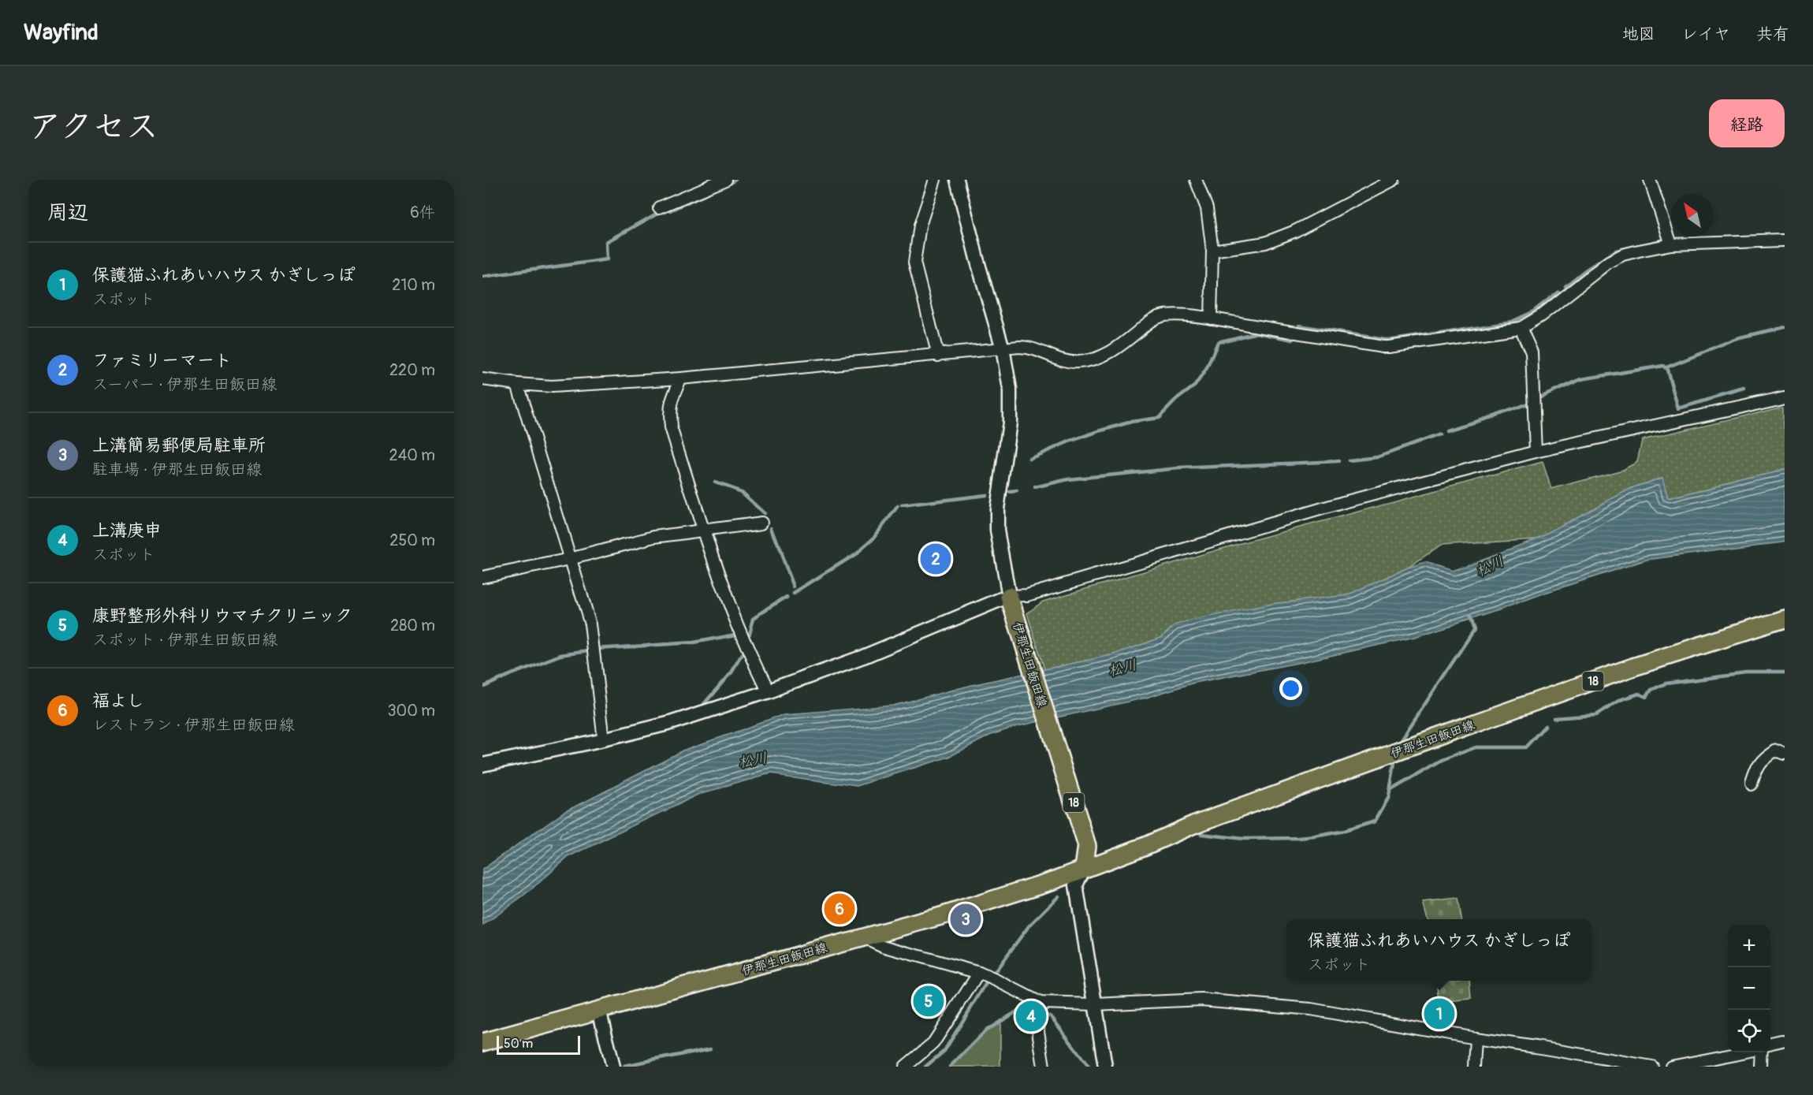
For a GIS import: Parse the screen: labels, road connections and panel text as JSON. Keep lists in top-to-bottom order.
{
  "streets": {
    "main road": ["伊那生田飯田線", "18"]
  },
  "water": ["松川"],
  "scale_bar": "50 m",
  "north": "top left",
  "page": {
    "header": "Wayfind",
    "nav": ["地図", "レイヤ", "共有"],
    "title": "アクセス",
    "buttons": "経路",
    "heading": ["周辺", "6件"],
    "list": [
      {
        "mark": "1",
        "name": "保護猫ふれあいハウス かぎしっぽ",
        "note": "スポット",
        "value": "210 m"
      },
      {
        "mark": "2",
        "name": "ファミリーマート",
        "note": "スーパー · 伊那生田飯田線",
        "value": "220 m"
      },
      {
        "mark": "3",
        "name": "上溝簡易郵便局駐車所",
        "note": "駐車場 · 伊那生田飯田線",
        "value": "240 m"
      },
      {
        "mark": "4",
        "name": "上溝庚申",
        "note": "スポット",
        "value": "250 m"
      },
      {
        "mark": "5",
        "name": "康野整形外科リウマチクリニック",
        "note": "スポット · 伊那生田飯田線",
        "value": "280 m"
      },
      {
        "mark": "6",
        "name": "福よし",
        "note": "レストラン · 伊那生田飯田線",
        "value": "300 m"
      }
    ],
    "pins": [
      "2",
      "6",
      "3",
      "5",
      "1",
      "4"
    ],
    "popup": ["保護猫ふれあいハウス かぎしっぽ", "スポット"],
    "map_buttons": ["+", "−"],
    "scale": "50 m"
  }
}
